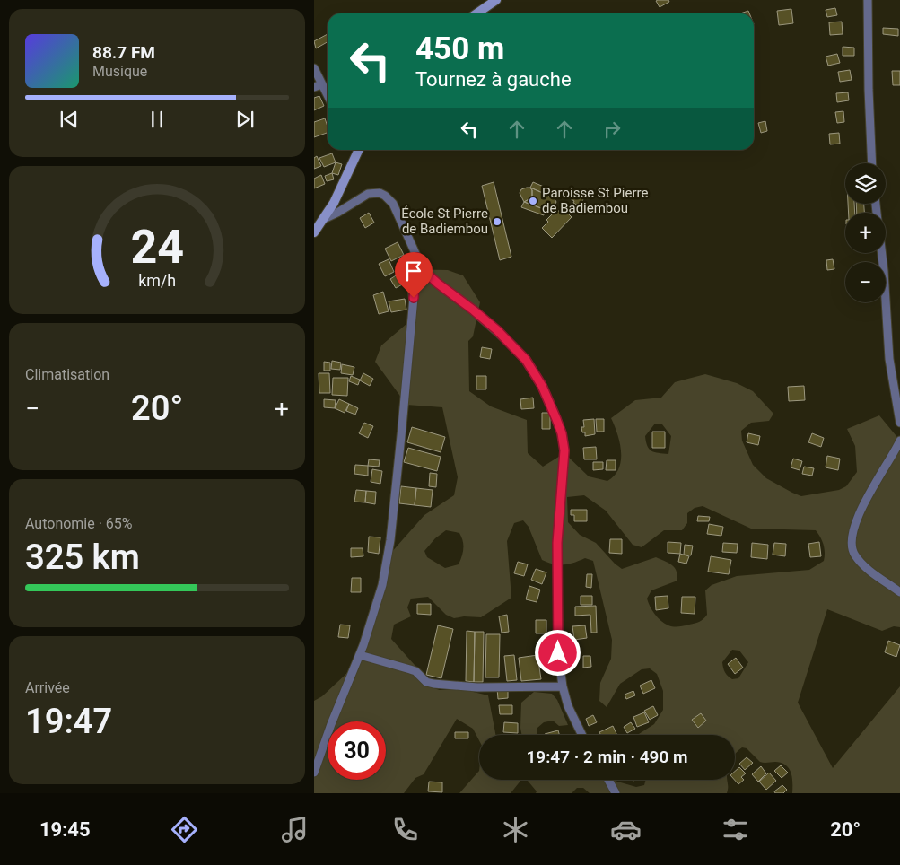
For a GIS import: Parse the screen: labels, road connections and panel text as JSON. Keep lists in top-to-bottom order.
{
  "places": ["Paroisse St Pierre de Badiembou", "École St Pierre de Badiembou"],
  "page": {
    "turn": ["450 m", "Tournez à gauche"],
    "song": ["88.7 FM", "Musique"],
    "map_buttons": ["+", "−"],
    "tile": [
      "Climatisation",
      ["Autonomie · 65%", "325 km"],
      ["Arrivée", "19:47"]
    ],
    "heat": ["−", "20°", "+"],
    "limit": "30",
    "trip": "19:47 · 2 min · 490 m",
    "tabs": ["19:45", "20°"],
    "gauge": ["24", "km/h"]
  }
}
